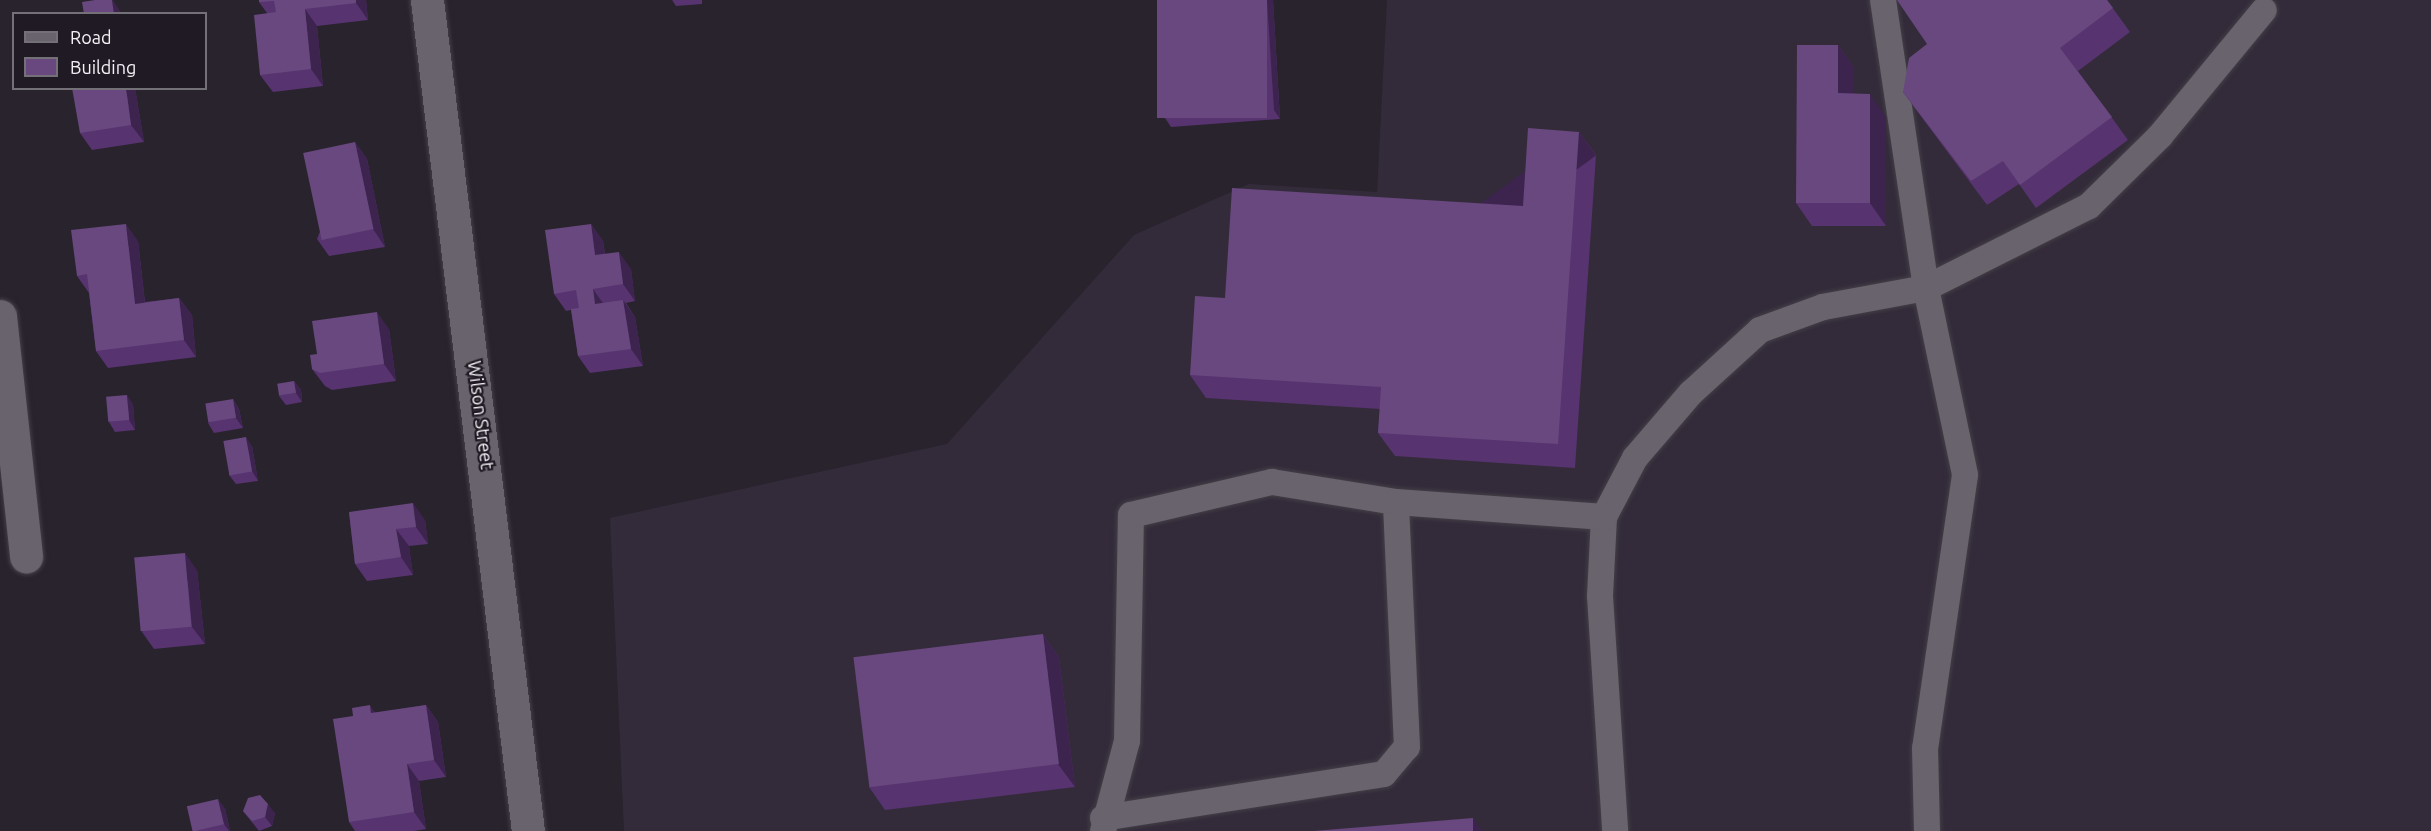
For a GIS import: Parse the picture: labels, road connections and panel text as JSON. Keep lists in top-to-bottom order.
{
  "streets": {
    "street": ["Wilson Street"]
  },
  "legend": ["Road", "Building"]
}
